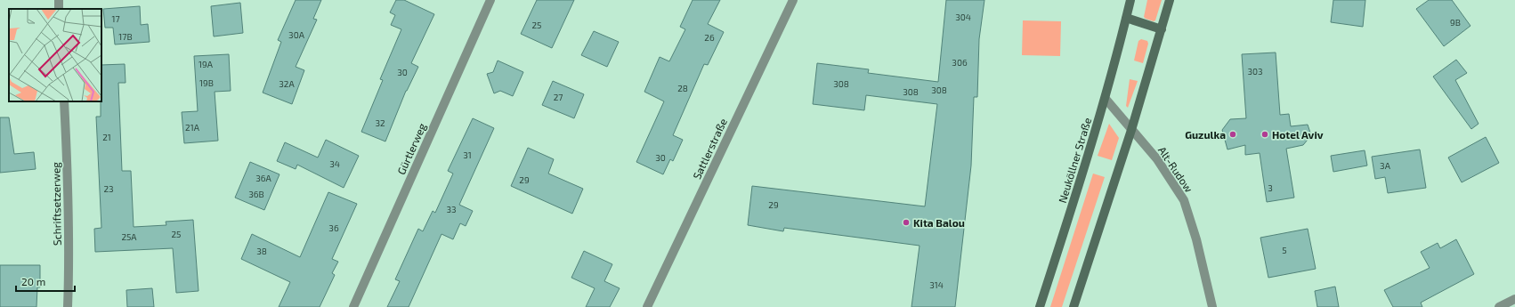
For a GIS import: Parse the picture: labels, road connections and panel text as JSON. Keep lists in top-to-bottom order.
{
  "streets": {
    "main road": ["Neuköllner Straße"],
    "street": [
      "Gürtlerweg",
      "Sattlerstraße",
      "Alt-Rudow",
      "Schriftsetzerweg"
    ]
  },
  "crossings": [
    ["Neuköllner Straße", "Alt-Rudow"]
  ],
  "places": ["Guzulka", "Hotel Aviv", "Kita Balou"],
  "house_numbers": [
    "304",
    "17",
    "9B",
    "25",
    "30A",
    "17B",
    "26",
    "306",
    "19A",
    "303",
    "30",
    "19B",
    "32A",
    "308",
    "28",
    "308",
    "308",
    "27",
    "32",
    "21A",
    "21",
    "31",
    "30",
    "34",
    "3A",
    "36A",
    "29",
    "3",
    "23",
    "36B",
    "29",
    "33",
    "36",
    "25",
    "25A",
    "5",
    "38",
    "314"
  ],
  "scale_bar": "20 m"
}
